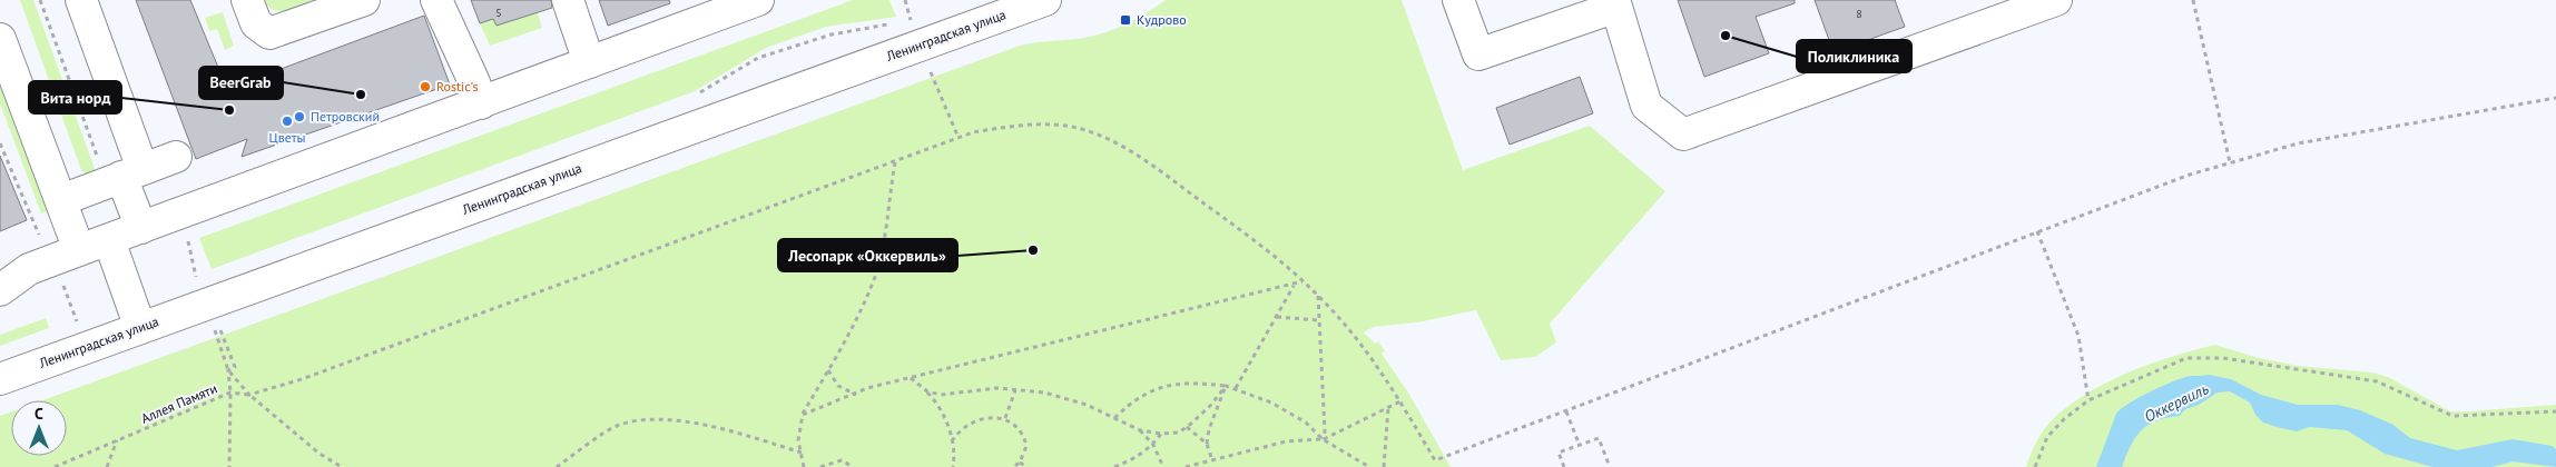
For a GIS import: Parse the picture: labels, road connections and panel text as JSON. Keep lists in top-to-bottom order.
{
  "streets": {
    "street": ["Ленинградская улица"],
    "path": ["Аллея Памяти"]
  },
  "water": ["Оккервиль"],
  "places": {
    "transit": ["Кудрово"],
    "other": [
      "Поликлиника",
      "Rostic's",
      "BeerGrab",
      "Вита норд",
      "Петровский",
      "Цветы",
      "Лесопарк «Оккервиль»"
    ]
  },
  "house_numbers": ["5", "8"],
  "north": "top"
}
